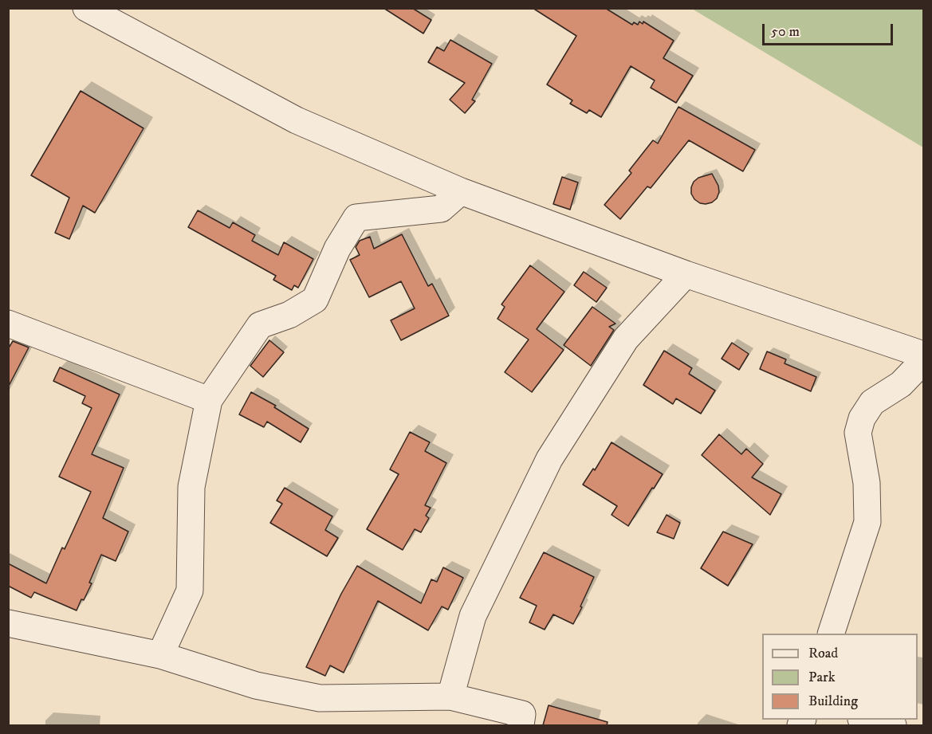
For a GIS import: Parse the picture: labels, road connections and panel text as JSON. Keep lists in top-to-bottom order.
{
  "legend": ["Road", "Park", "Building"],
  "scale_bar": "50 m"
}
